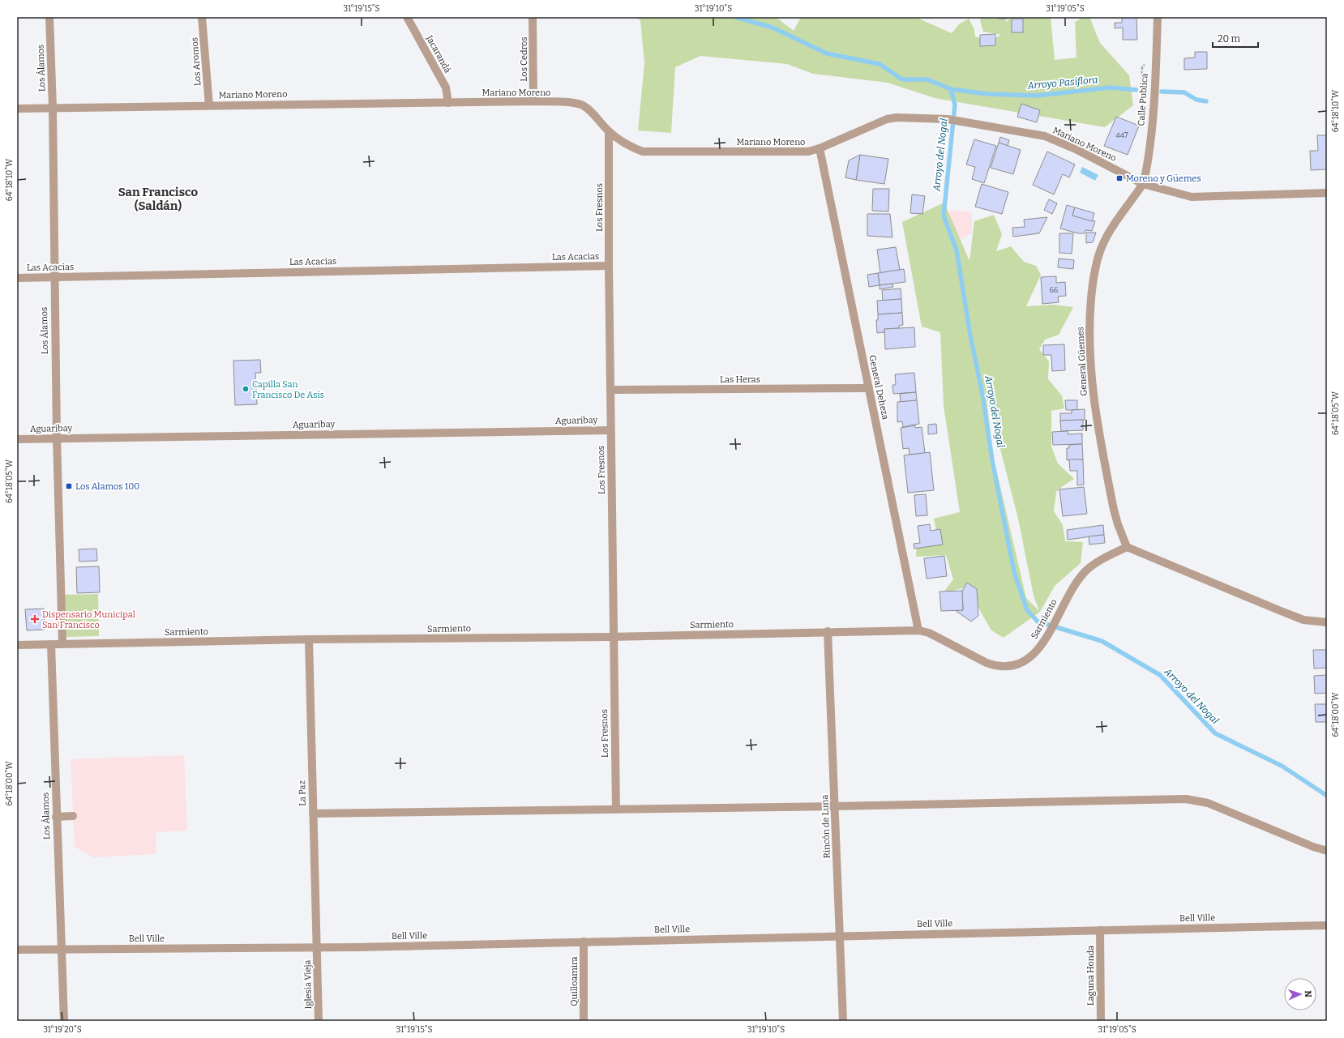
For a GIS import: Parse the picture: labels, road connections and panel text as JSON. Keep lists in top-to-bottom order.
{
  "streets": {
    "street": [
      "Jacarandá",
      "Los Cedros",
      "Los Aromos",
      "Los Álamos",
      "Mariano Moreno",
      "Calle Publica",
      "Los Fresnos",
      "Las Acacias",
      "General Güemes",
      "Las Heras",
      "General Deheza",
      "Aguaribay",
      "Sarmiento",
      "La Paz",
      "Rincón de Luna",
      "Bell Ville",
      "Laguna Honda",
      "Quilloamira",
      "Iglesia Vieja"
    ]
  },
  "crossings": [
    ["Jacarandá", "Mariano Moreno"],
    ["Los Cedros", "Mariano Moreno"],
    ["Los Aromos", "Mariano Moreno"],
    ["Los Álamos", "Mariano Moreno"],
    ["Los Álamos", "Las Acacias"],
    ["Los Álamos", "Aguaribay"],
    ["Los Álamos", "Sarmiento"],
    ["Los Álamos", "Bell Ville"],
    ["Mariano Moreno", "Calle Publica"],
    ["Mariano Moreno", "Los Fresnos"],
    ["Mariano Moreno", "General Güemes"],
    ["Mariano Moreno", "General Deheza"],
    ["Calle Publica", "General Güemes"],
    ["Los Fresnos", "Las Acacias"],
    ["Los Fresnos", "Las Heras"],
    ["Los Fresnos", "Aguaribay"],
    ["Los Fresnos", "Sarmiento"],
    ["General Güemes", "Sarmiento"],
    ["Las Heras", "General Deheza"],
    ["General Deheza", "Sarmiento"],
    ["Sarmiento", "La Paz"],
    ["Sarmiento", "Rincón de Luna"],
    ["La Paz", "Bell Ville"],
    ["La Paz", "Iglesia Vieja"],
    ["Rincón de Luna", "Bell Ville"],
    ["Bell Ville", "Laguna Honda"],
    ["Bell Ville", "Quilloamira"],
    ["Bell Ville", "Iglesia Vieja"]
  ],
  "districts": ["San Francisco (Saldán)"],
  "water": ["Arroyo Pasiflora", "Arroyo del Nogal"],
  "places": {
    "transit": ["Moreno y Güemes", "Los Alamos 100"],
    "other": ["Capilla San Francisco De Asís"],
    "health": ["Dispensario Municipal San Francisco"]
  },
  "house_numbers": ["447", "66"],
  "scale_bar": "20 m",
  "north": "right",
  "coordinates": [
    "31°19'15\"S",
    "31°19'10\"S",
    "31°19'05\"S",
    "64°18'10\"W",
    "64°18'05\"W",
    "64°18'00\"W",
    "31°19'20\"S"
  ]
}
